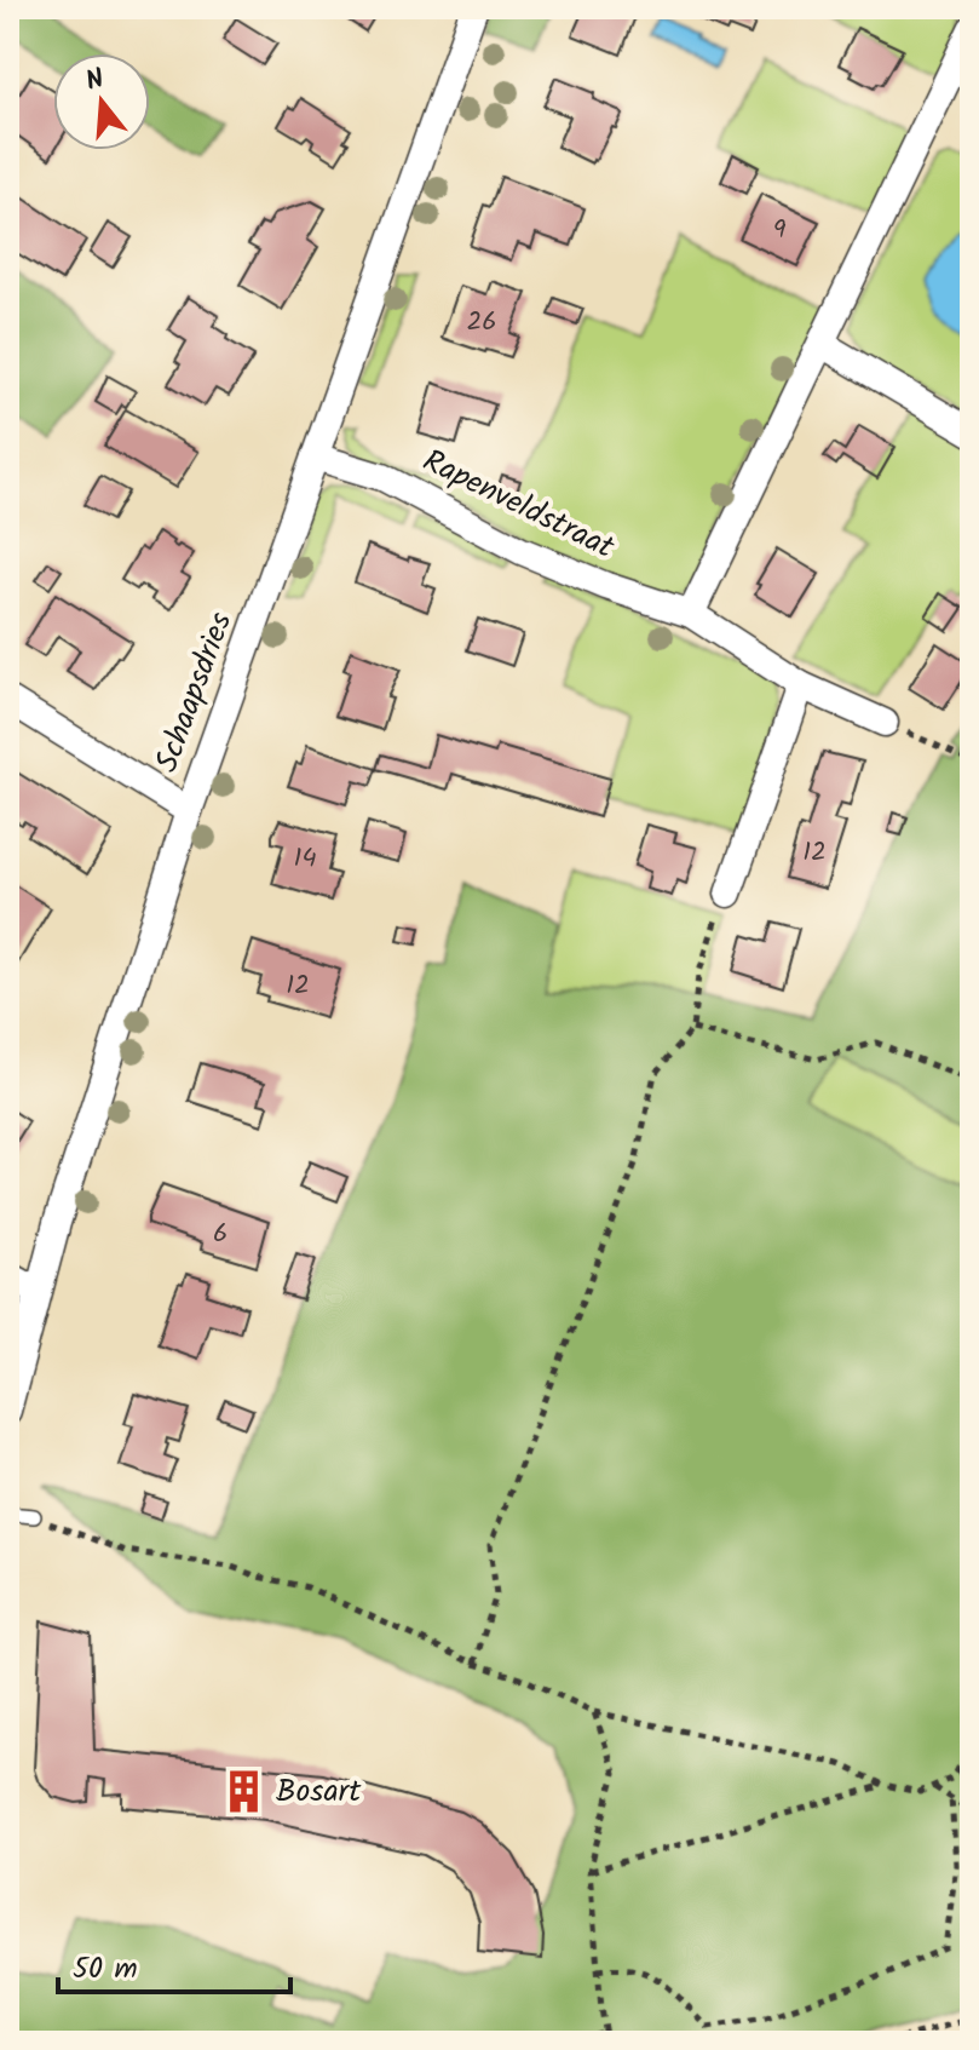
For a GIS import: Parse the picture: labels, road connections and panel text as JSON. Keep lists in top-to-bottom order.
{
  "streets": {
    "street": ["Rapenveldstraat", "Schaapsdries"]
  },
  "crossings": [
    ["Rapenveldstraat", "Schaapsdries"]
  ],
  "places": {
    "building": ["Bosart"]
  },
  "house_numbers": [
    "9",
    "26",
    "12",
    "14",
    "12",
    "6"
  ],
  "scale_bar": "50 m",
  "north": "top"
}
